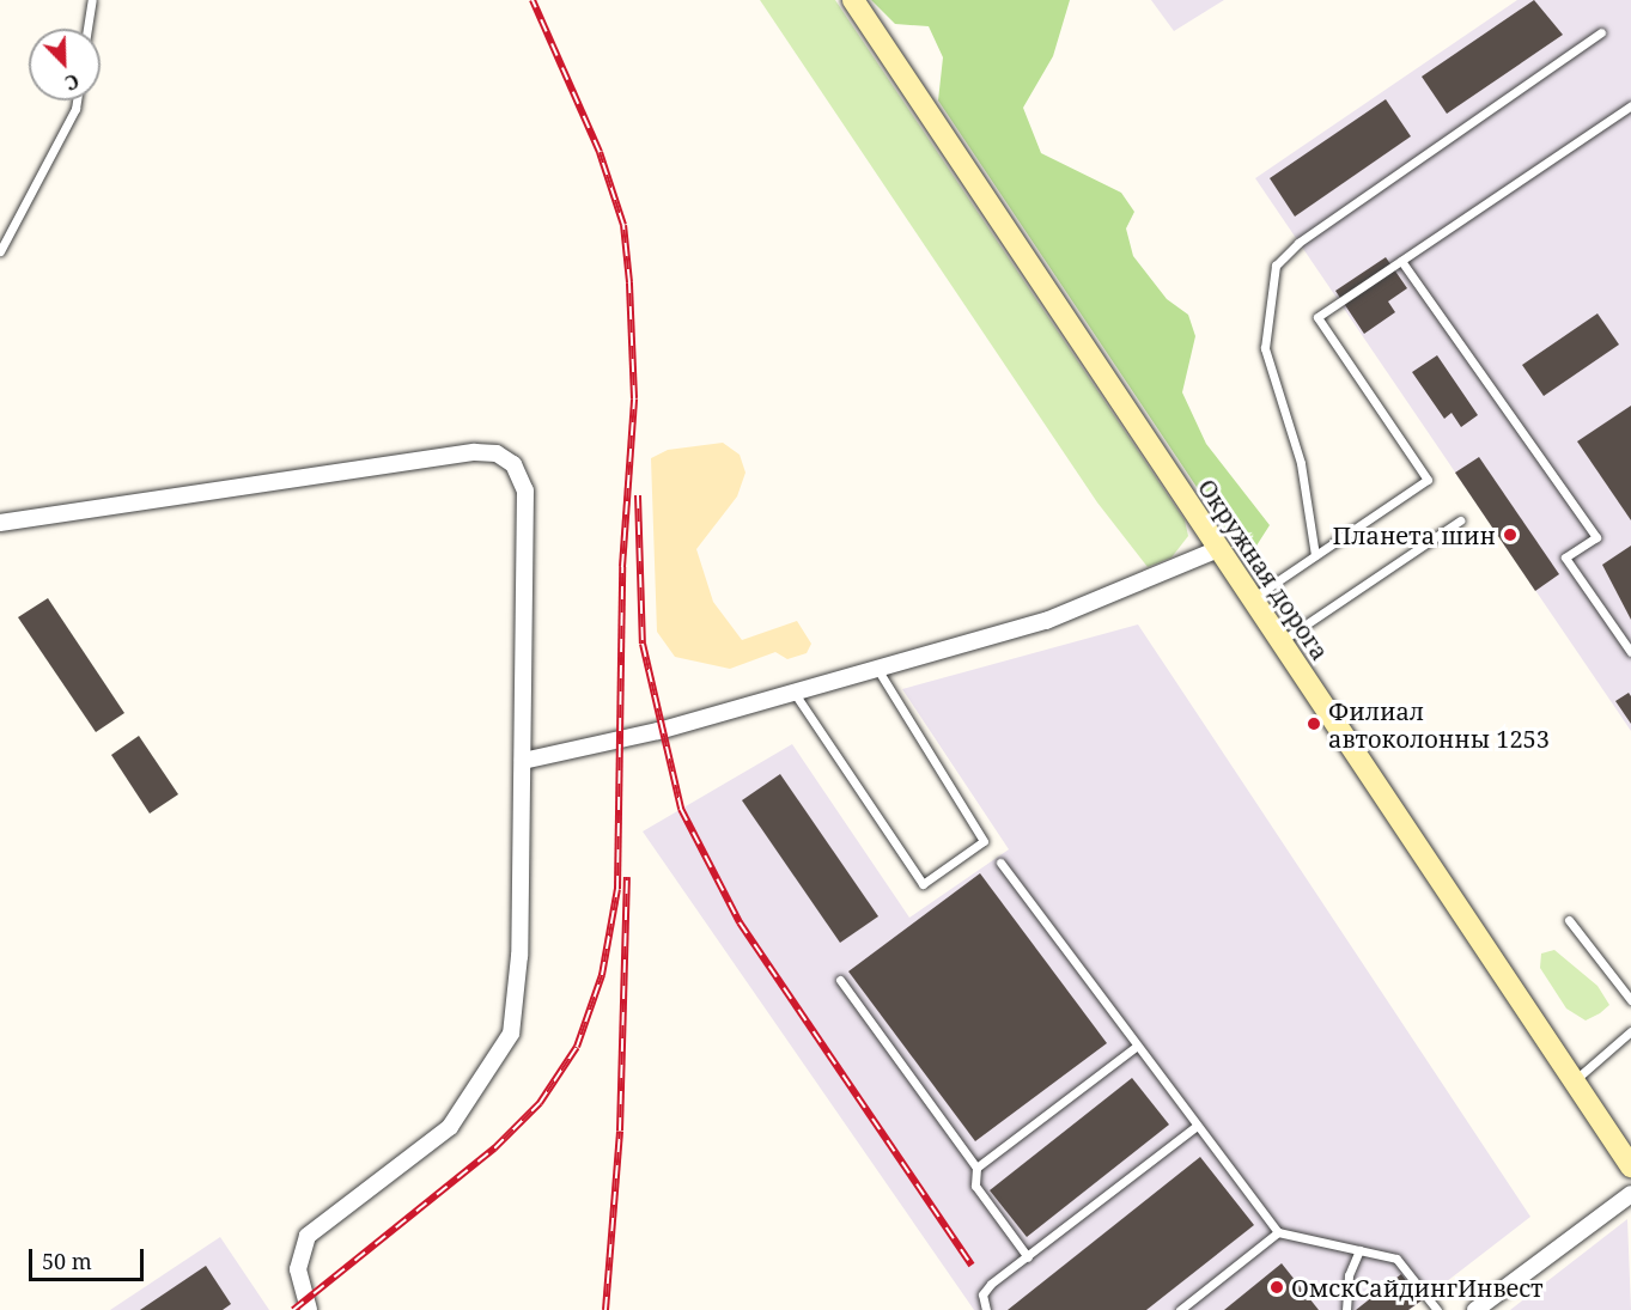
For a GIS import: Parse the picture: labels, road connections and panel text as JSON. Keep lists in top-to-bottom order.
{
  "streets": {
    "main road": ["Окружная дорога"]
  },
  "places": ["Планета шин", "Филиал автоколонны 1253", "ОмскСайдингИнвест"],
  "scale_bar": "50 m",
  "north": "bottom right"
}
